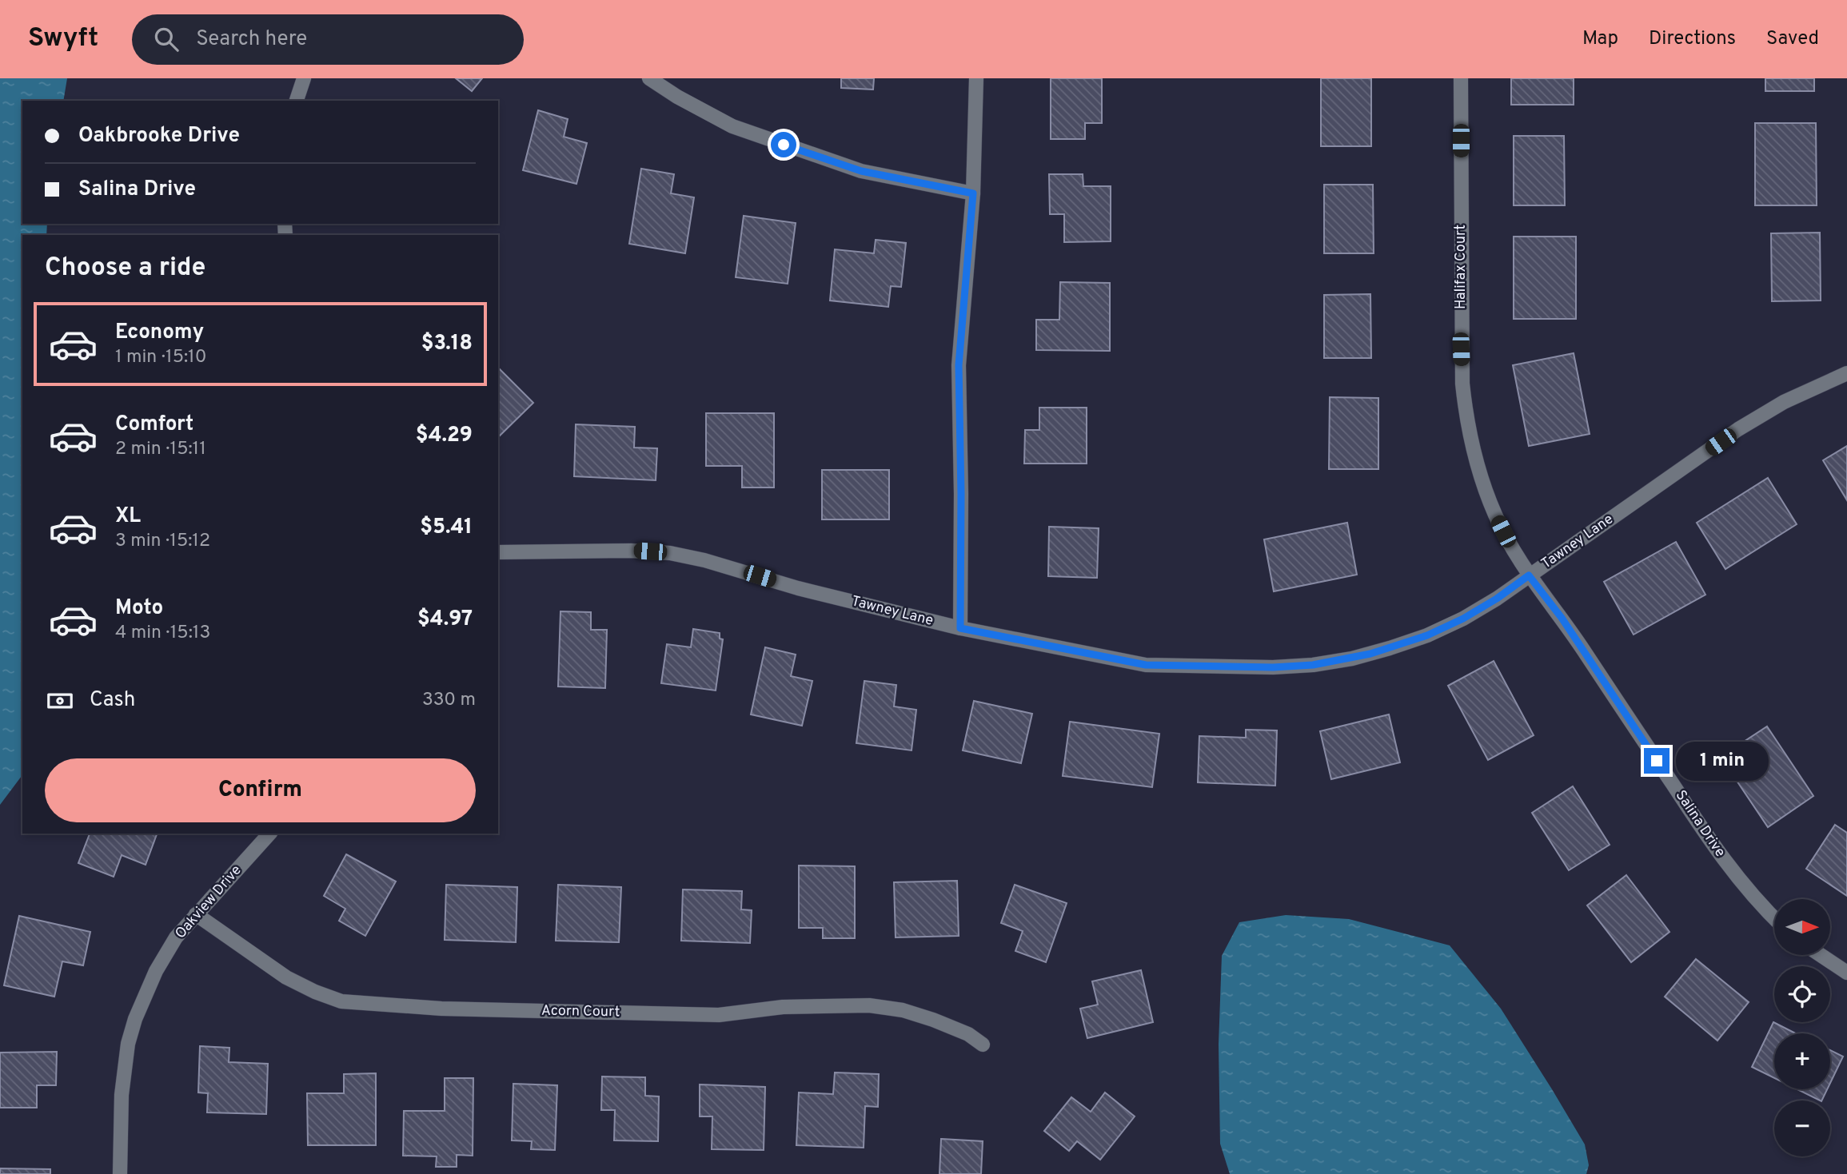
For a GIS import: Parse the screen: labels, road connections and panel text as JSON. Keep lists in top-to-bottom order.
{
  "streets": {
    "street": [
      "Halifax Court",
      "Tawney Lane",
      "Salina Drive",
      "Oakview Drive",
      "Acorn Court"
    ]
  },
  "crossings": [
    ["Halifax Court", "Tawney Lane"],
    ["Halifax Court", "Salina Drive"],
    ["Tawney Lane", "Salina Drive"],
    ["Oakview Drive", "Acorn Court"]
  ],
  "north": "right",
  "page": {
    "header": "Swyft",
    "search": "Search here",
    "nav": ["Map", "Directions", "Saved"],
    "banner": ["Oakbrooke Drive", "Salina Drive"],
    "heading": "Choose a ride",
    "list": [
      {
        "name": "Economy",
        "note": "1 min · 15:10",
        "value": "$3.18"
      },
      {
        "name": "Comfort",
        "note": "2 min · 15:11",
        "value": "$4.29"
      },
      {
        "name": "XL",
        "note": "3 min · 15:12",
        "value": "$5.41"
      },
      {
        "name": "Moto",
        "note": "4 min · 15:13",
        "value": "$4.97"
      }
    ],
    "pay": ["Cash", "330 m"],
    "bubble": "1 min",
    "buttons": "Confirm",
    "map_buttons": ["+", "−"]
  }
}
